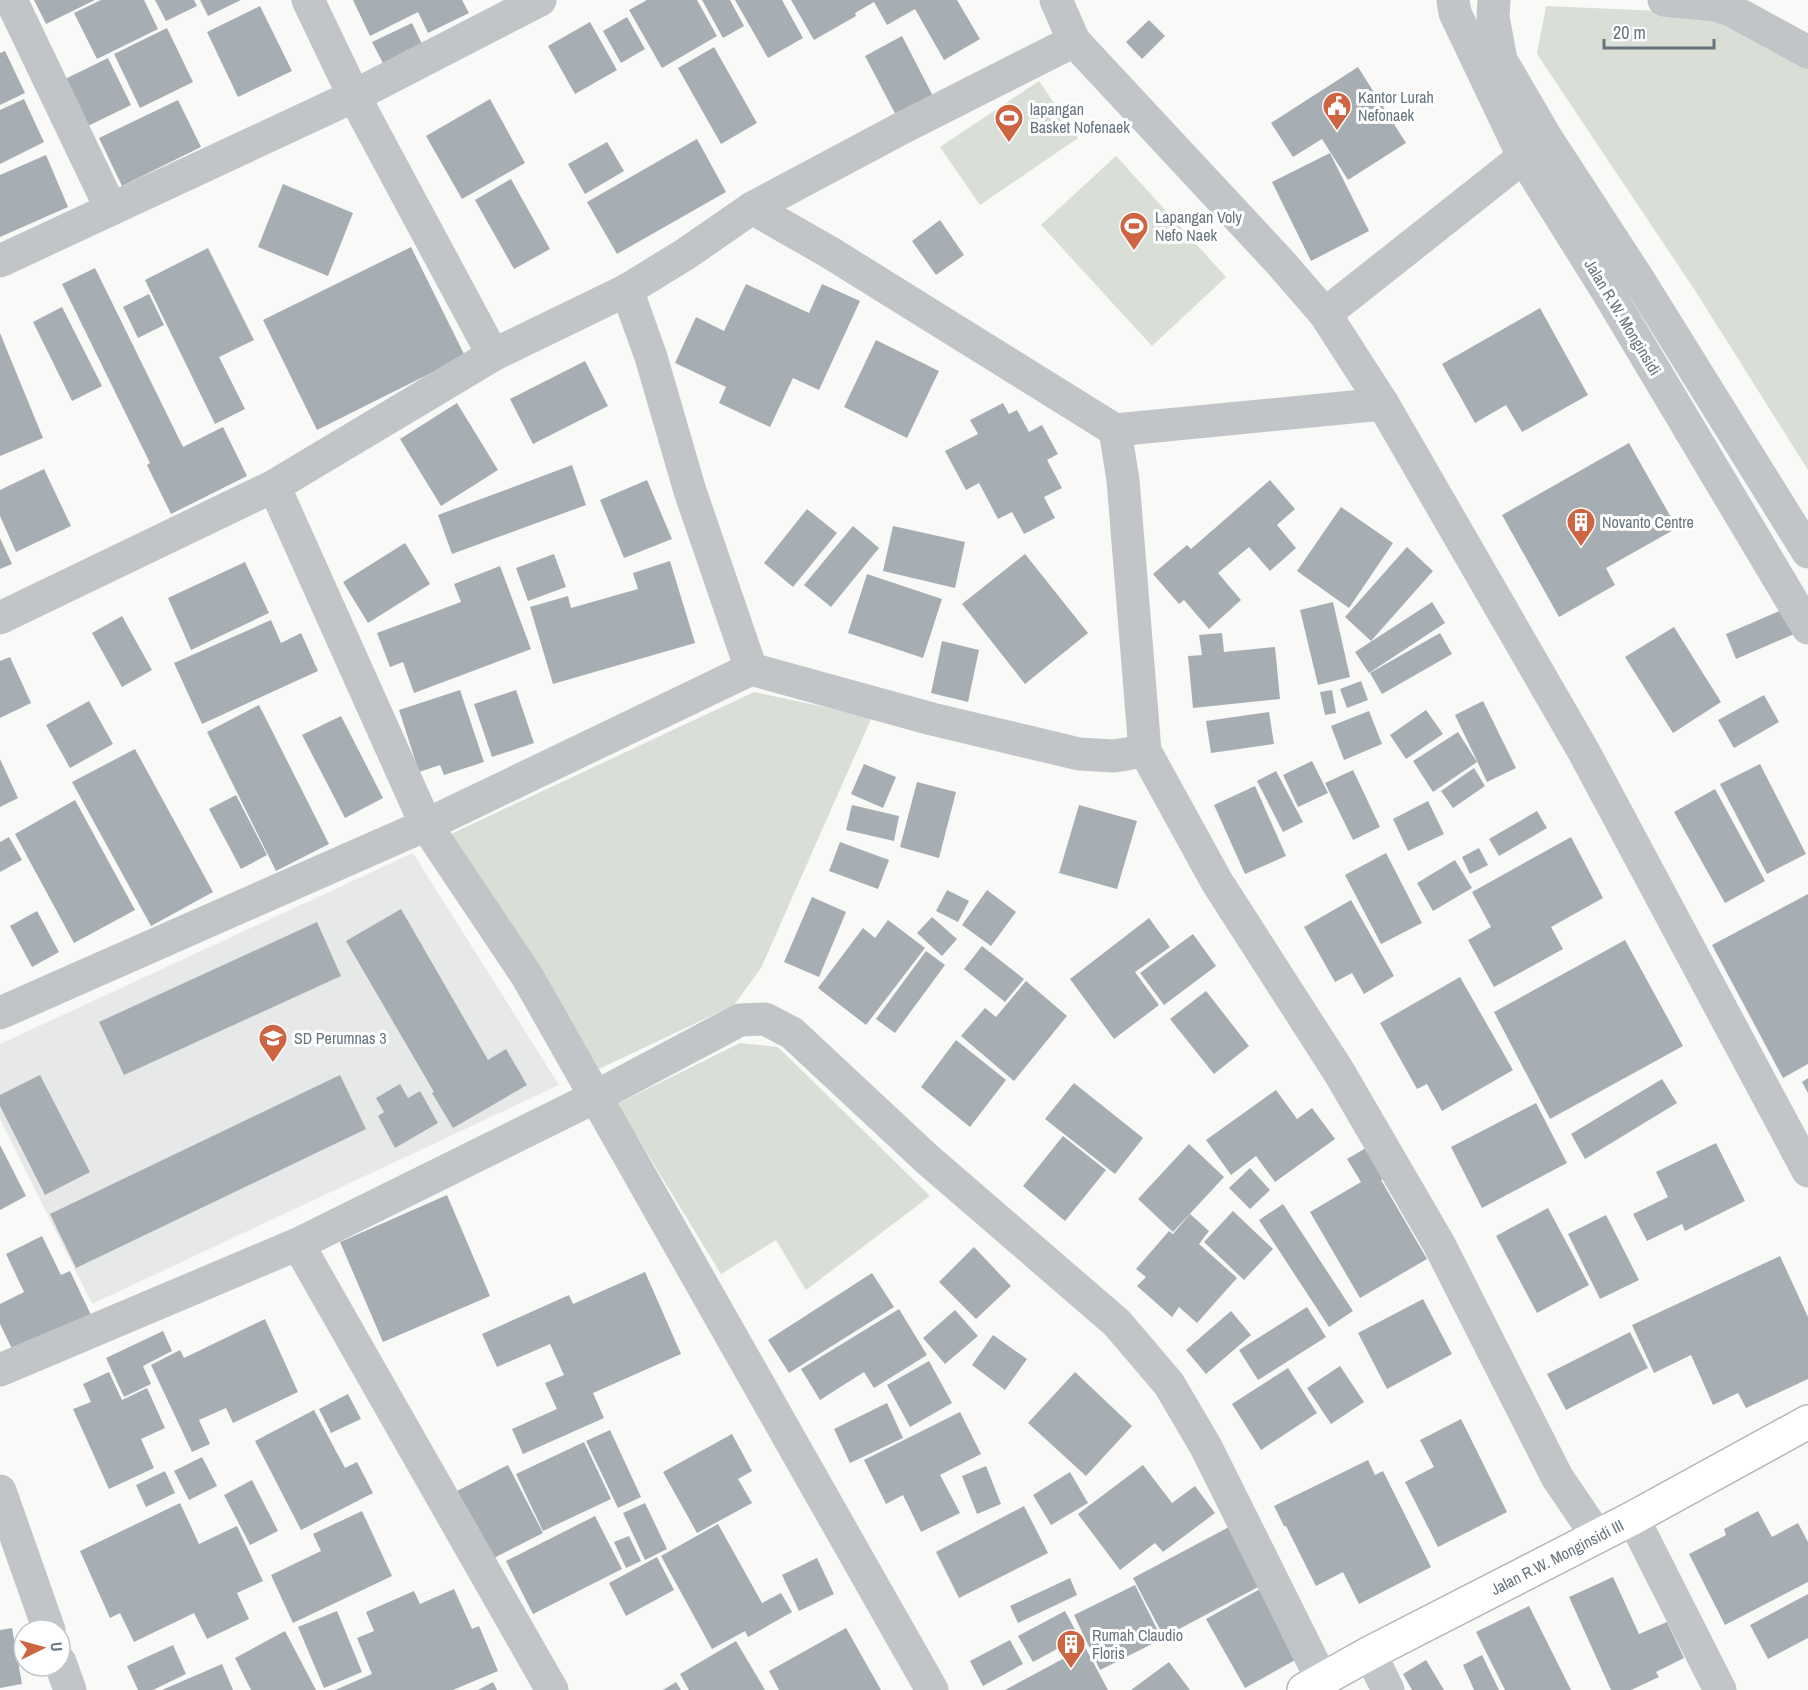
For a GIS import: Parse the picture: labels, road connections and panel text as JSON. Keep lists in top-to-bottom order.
{
  "streets": {
    "main road": ["Jalan R.W. Monginsidi III"],
    "street": ["Jalan R.W. Monginsidi"]
  },
  "places": {
    "public building": ["Kantor Lurah Nefonaek"],
    "sports": ["lapangan Basket Nofenaek", "Lapangan Voly Nefo Naek"],
    "building": ["Novanto Centre", "Rumah Claudio Floris"],
    "school or university": ["SD Perumnas 3"]
  },
  "scale_bar": "20 m",
  "north": "right"
}
